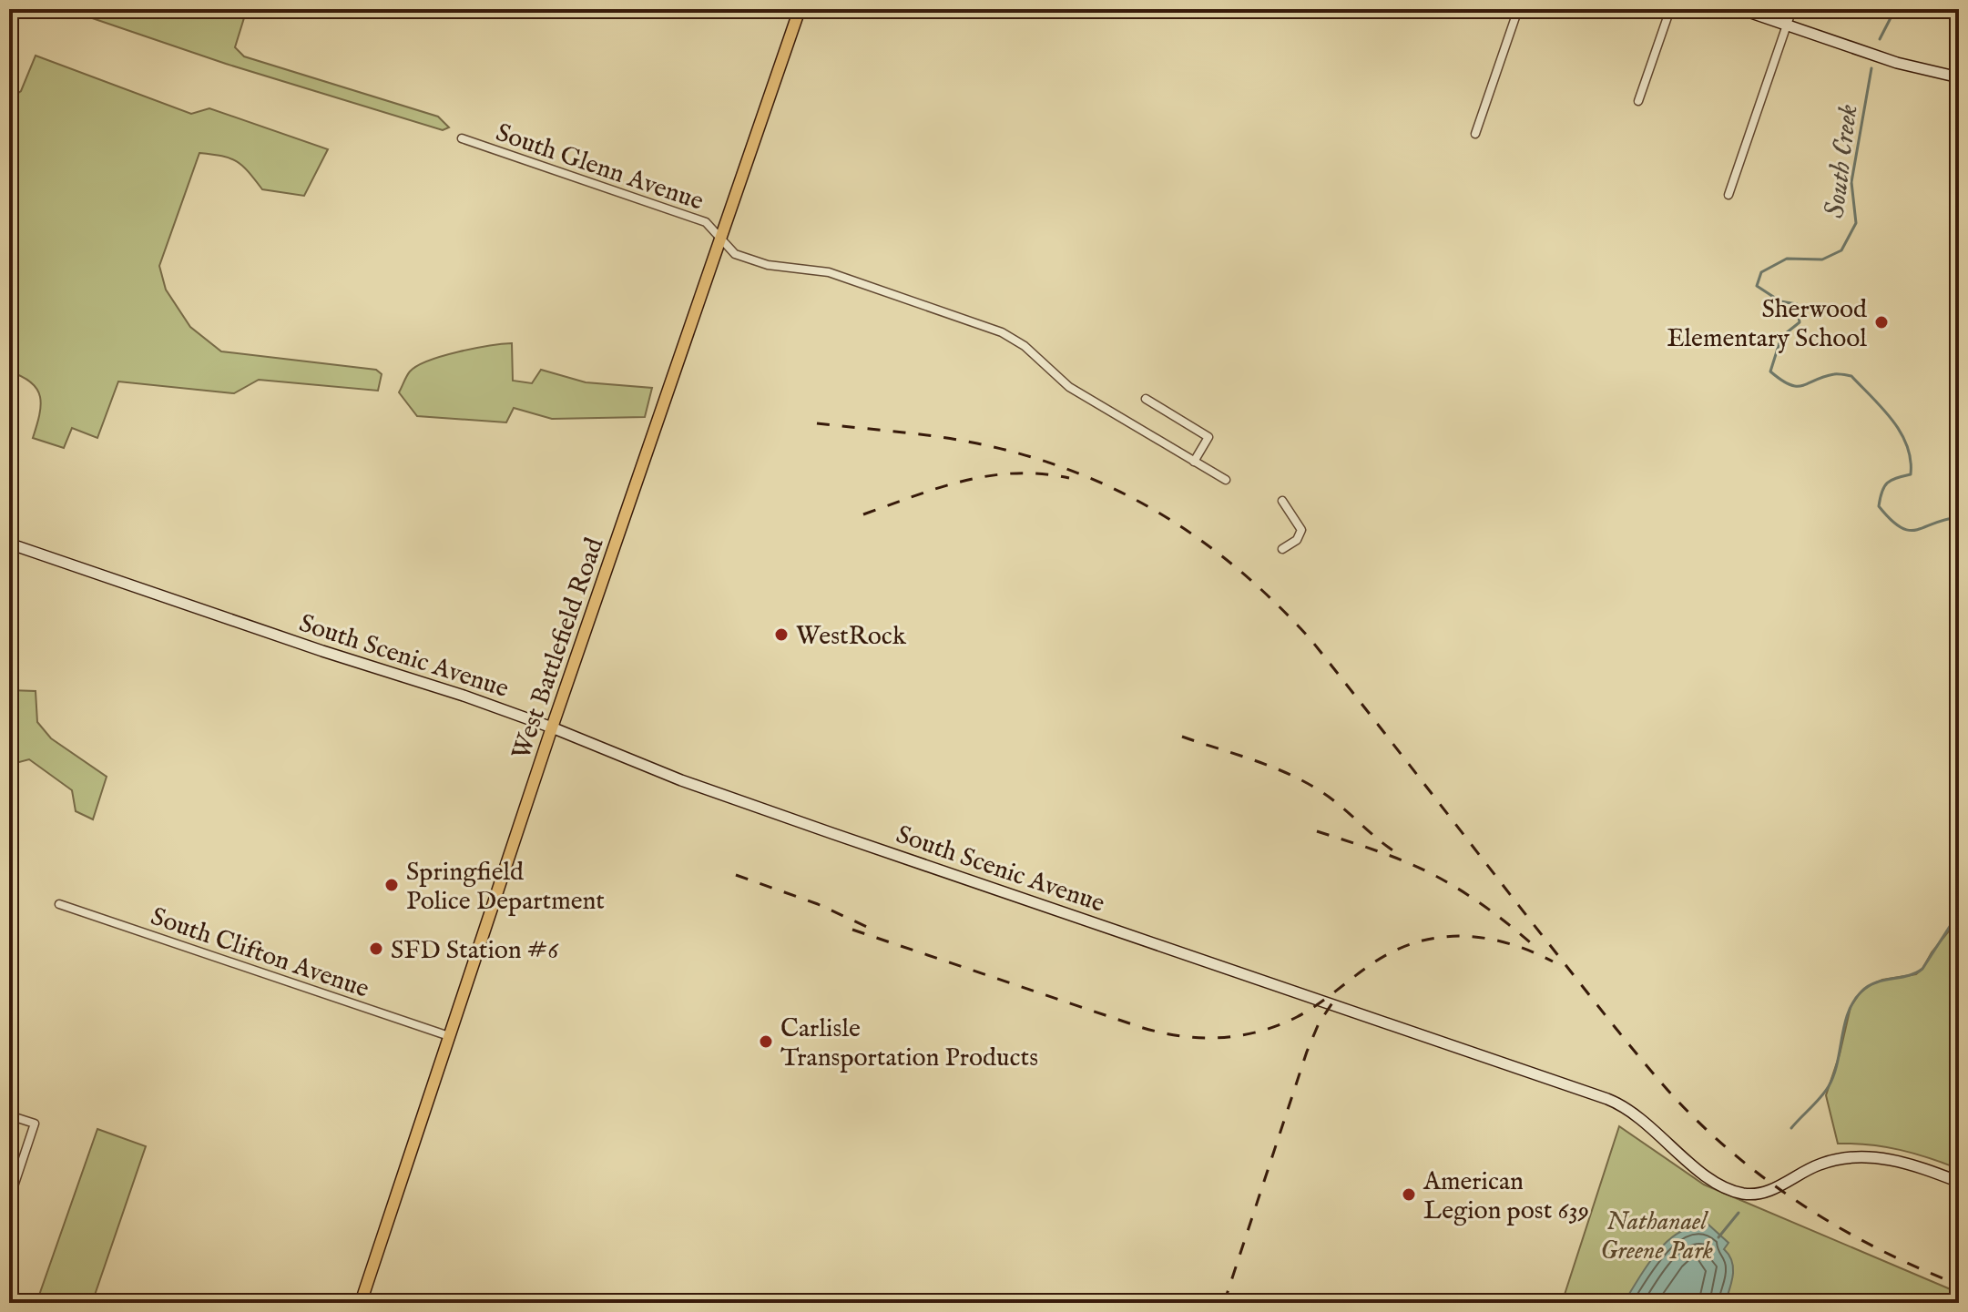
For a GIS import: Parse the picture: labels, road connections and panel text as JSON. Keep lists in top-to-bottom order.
{
  "streets": {
    "main road": ["West Battlefield Road", "South Scenic Avenue"],
    "street": ["South Glenn Avenue", "South Clifton Avenue"]
  },
  "crossings": [
    ["South Glenn Avenue", "West Battlefield Road"],
    ["West Battlefield Road", "South Scenic Avenue"],
    ["West Battlefield Road", "South Clifton Avenue"]
  ],
  "water": ["South Creek"],
  "parks": ["Nathanael Greene Park"],
  "places": [
    "Sherwood Elementary School",
    "WestRock",
    "Springfield Police Department",
    "SFD Station #6",
    "Carlisle Transportation Products",
    "American Legion post 639"
  ]
}
